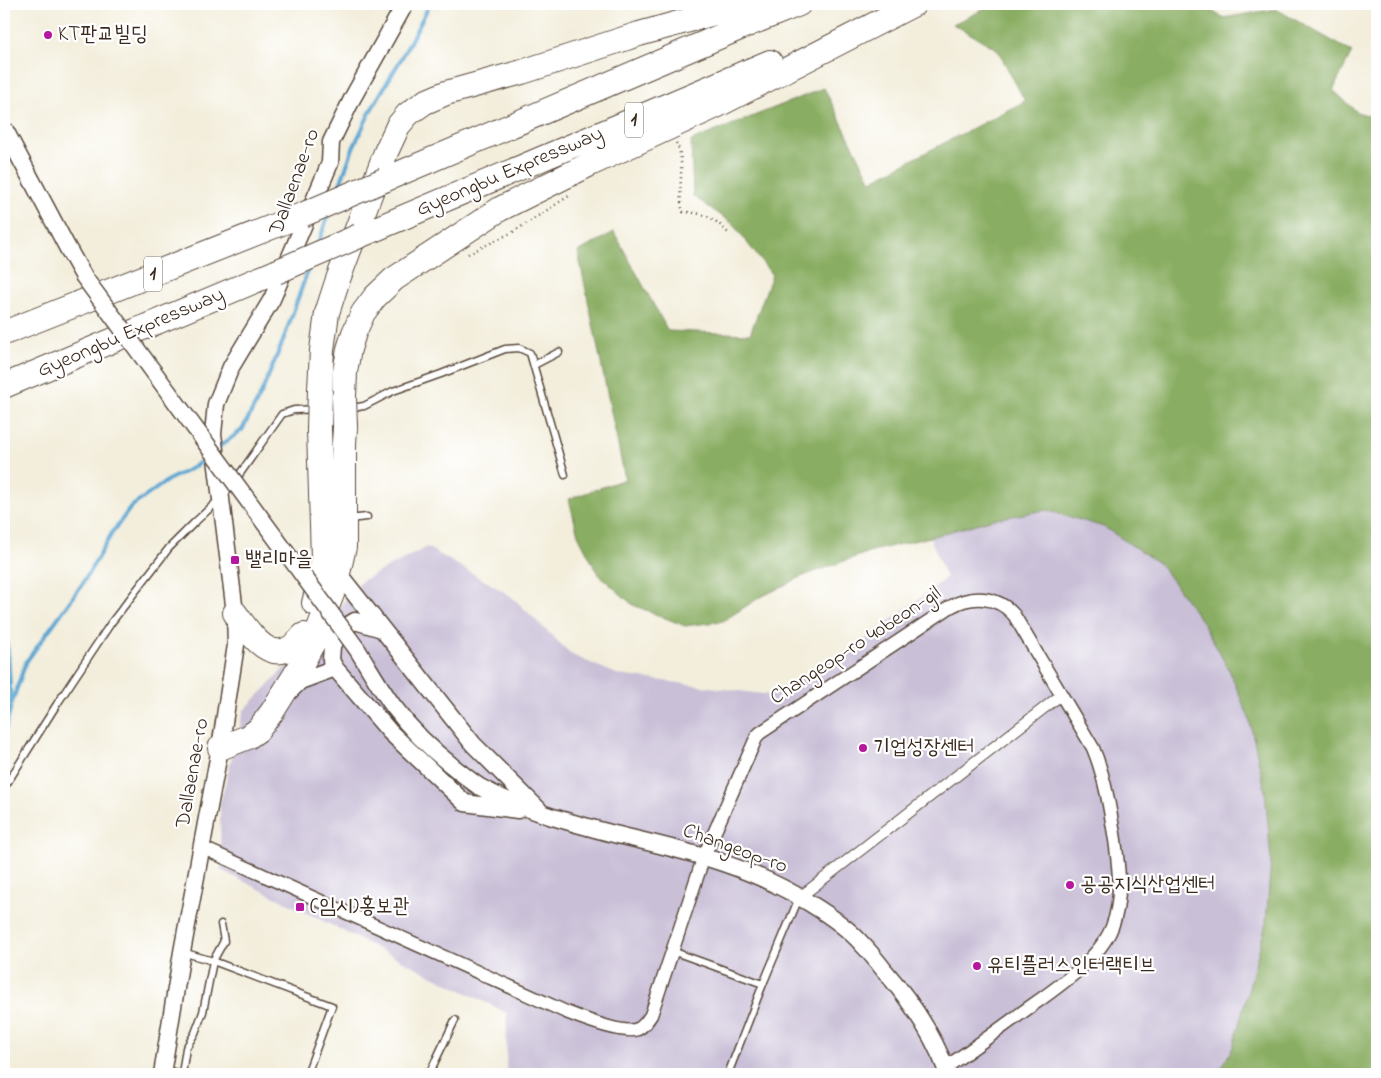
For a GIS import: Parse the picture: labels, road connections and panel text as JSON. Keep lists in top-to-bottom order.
{
  "streets": {
    "highway": ["1", "Gyeongbu Expressway"],
    "street": ["Dallaenae-ro", "Changeop-ro 40beon-gil", "Changeop-ro"]
  },
  "crossings": [
    ["Dallaenae-ro", "Changeop-ro 40beon-gil"],
    ["Changeop-ro 40beon-gil", "Changeop-ro"]
  ],
  "places": {
    "other": [
      "KT판교빌딩",
      "기업성장센터",
      "공공지식산업센터",
      "유티플러스인터랙티브"
    ],
    "transit": ["밸리마을", "(임시)홍보관"]
  }
}
